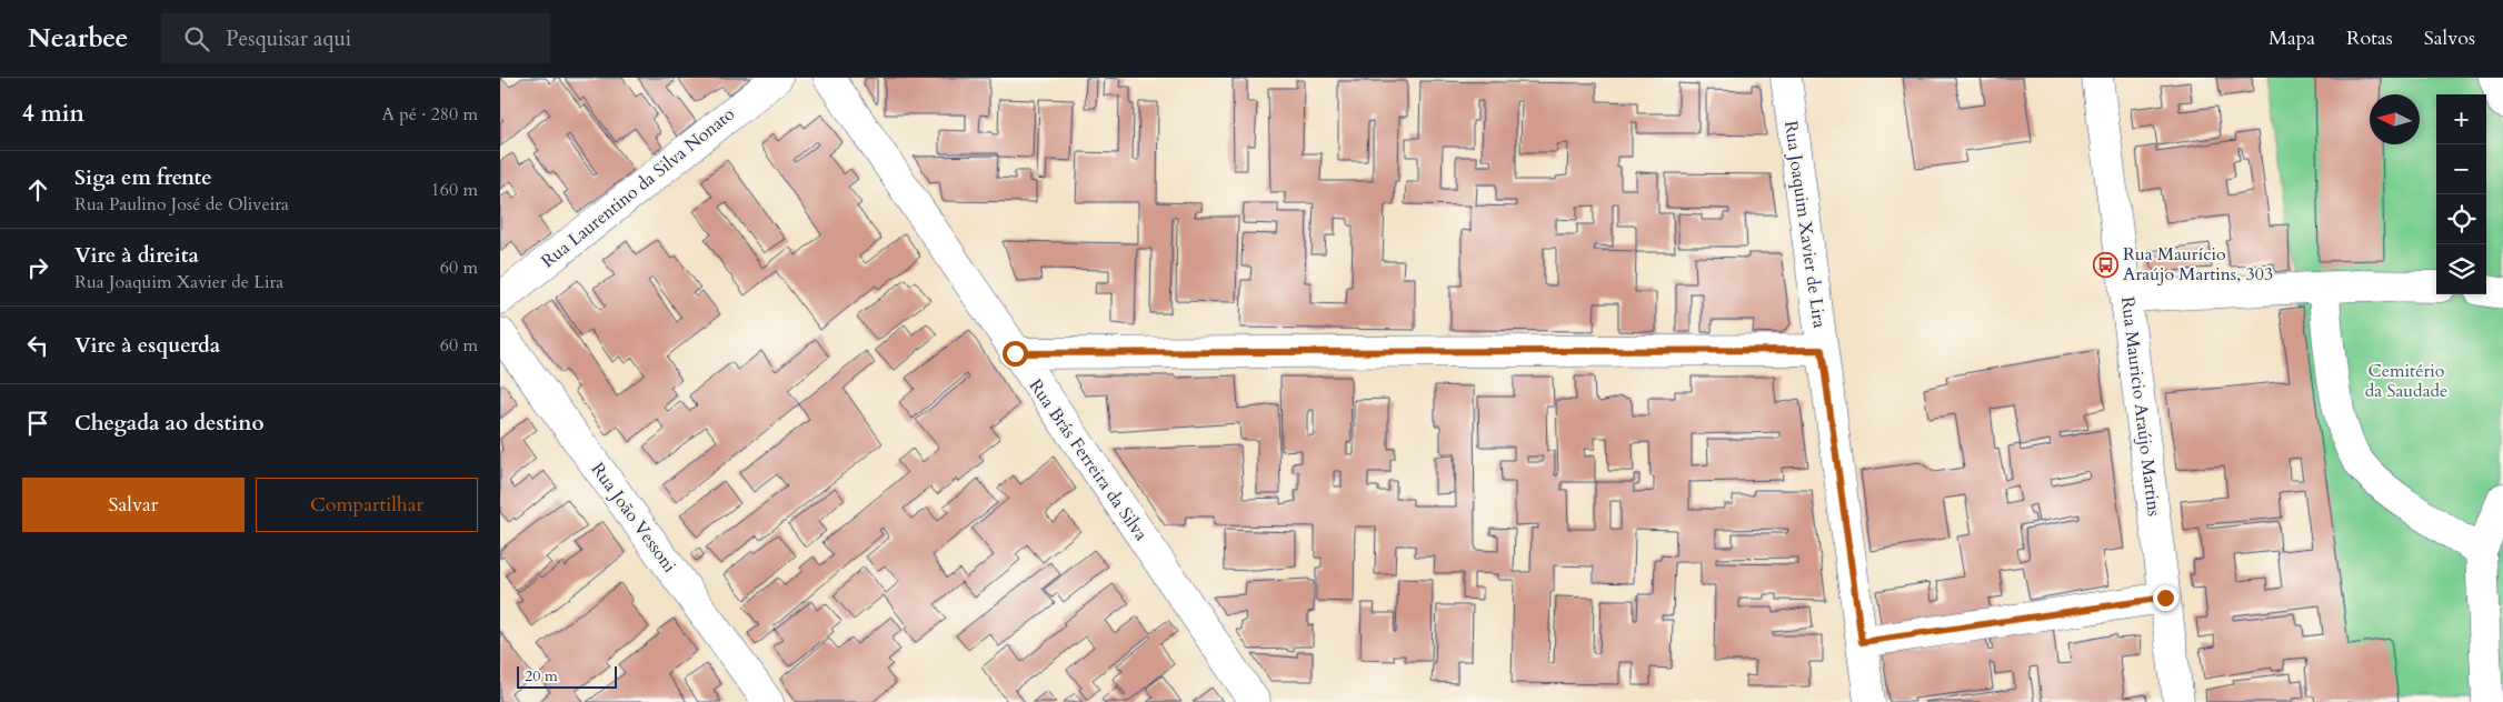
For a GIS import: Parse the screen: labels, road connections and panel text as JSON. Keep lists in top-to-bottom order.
{
  "streets": {
    "street": [
      "Rua Laurentino da Silva Nonato",
      "Rua Joaquim Xavier de Lira",
      "Rua Mauricio Araújo Martins",
      "Rua Brás Ferreira da Silva",
      "Rua João Vessoni"
    ]
  },
  "parks": ["Cemitério da Saudade"],
  "places": {
    "bus stop": ["Rua Maurício Araújo Martins, 303"]
  },
  "scale_bar": "20 m",
  "north": "left",
  "page": {
    "header": "Nearbee",
    "search": "Pesquisar aqui",
    "nav": ["Mapa", "Rotas", "Salvos"],
    "heading": ["4 min", "A pé · 280 m"],
    "map_buttons": ["+", "−"],
    "list": [
      ["Siga em frente", "Rua Paulino José de Oliveira", "160 m"],
      ["Vire à direita", "Rua Joaquim Xavier de Lira", "60 m"],
      ["Vire à esquerda", "60 m"],
      "Chegada ao destino"
    ],
    "buttons": ["Salvar", "Compartilhar"],
    "scale": "20 m"
  }
}
